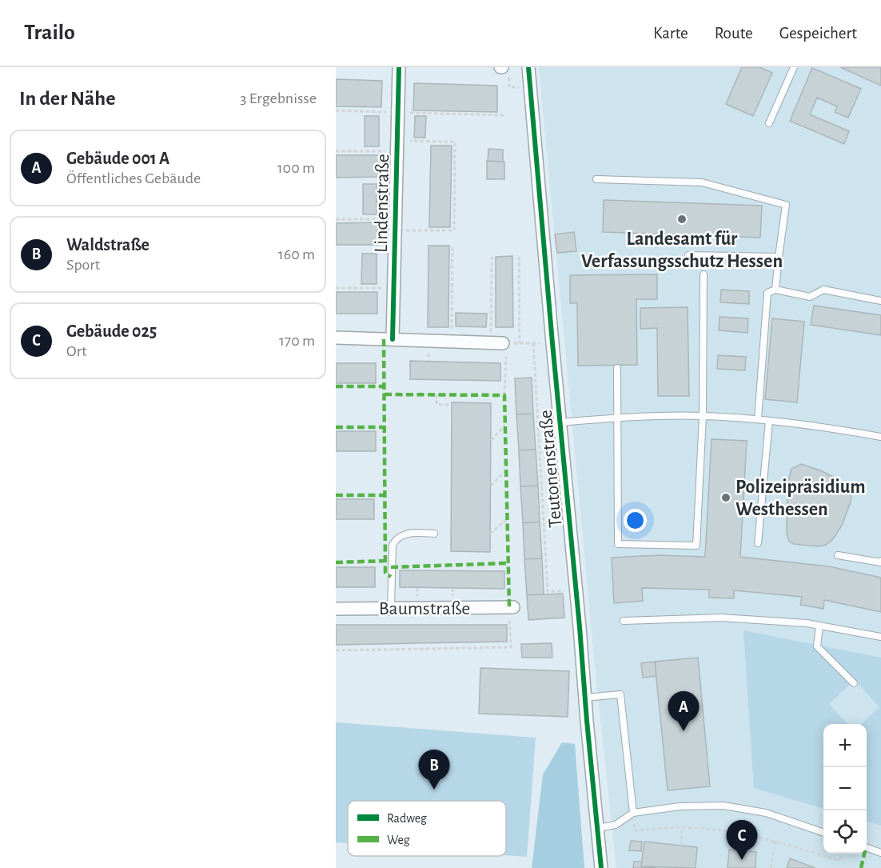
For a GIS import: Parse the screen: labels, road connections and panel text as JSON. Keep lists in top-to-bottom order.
{
  "streets": {
    "street": ["Lindenstraße", "Teutonenstraße", "Baumstraße"]
  },
  "places": ["Landesamt für Verfassungsschutz Hessen", "Polizeipräsidium Westhessen"],
  "legend": ["Radweg", "Weg"],
  "page": {
    "header": "Trailo",
    "nav": ["Karte", "Route", "Gespeichert"],
    "heading": ["In der Nähe", "3 Ergebnisse"],
    "list": [
      {
        "mark": "A",
        "name": "Gebäude 001 A",
        "note": "Öffentliches Gebäude",
        "value": "100 m"
      },
      {
        "mark": "B",
        "name": "Waldstraße",
        "note": "Sport",
        "value": "160 m"
      },
      {
        "mark": "C",
        "name": "Gebäude 025",
        "note": "Ort",
        "value": "170 m"
      }
    ],
    "pins": ["A", "B", "C"],
    "map_buttons": ["+", "−"]
  }
}
